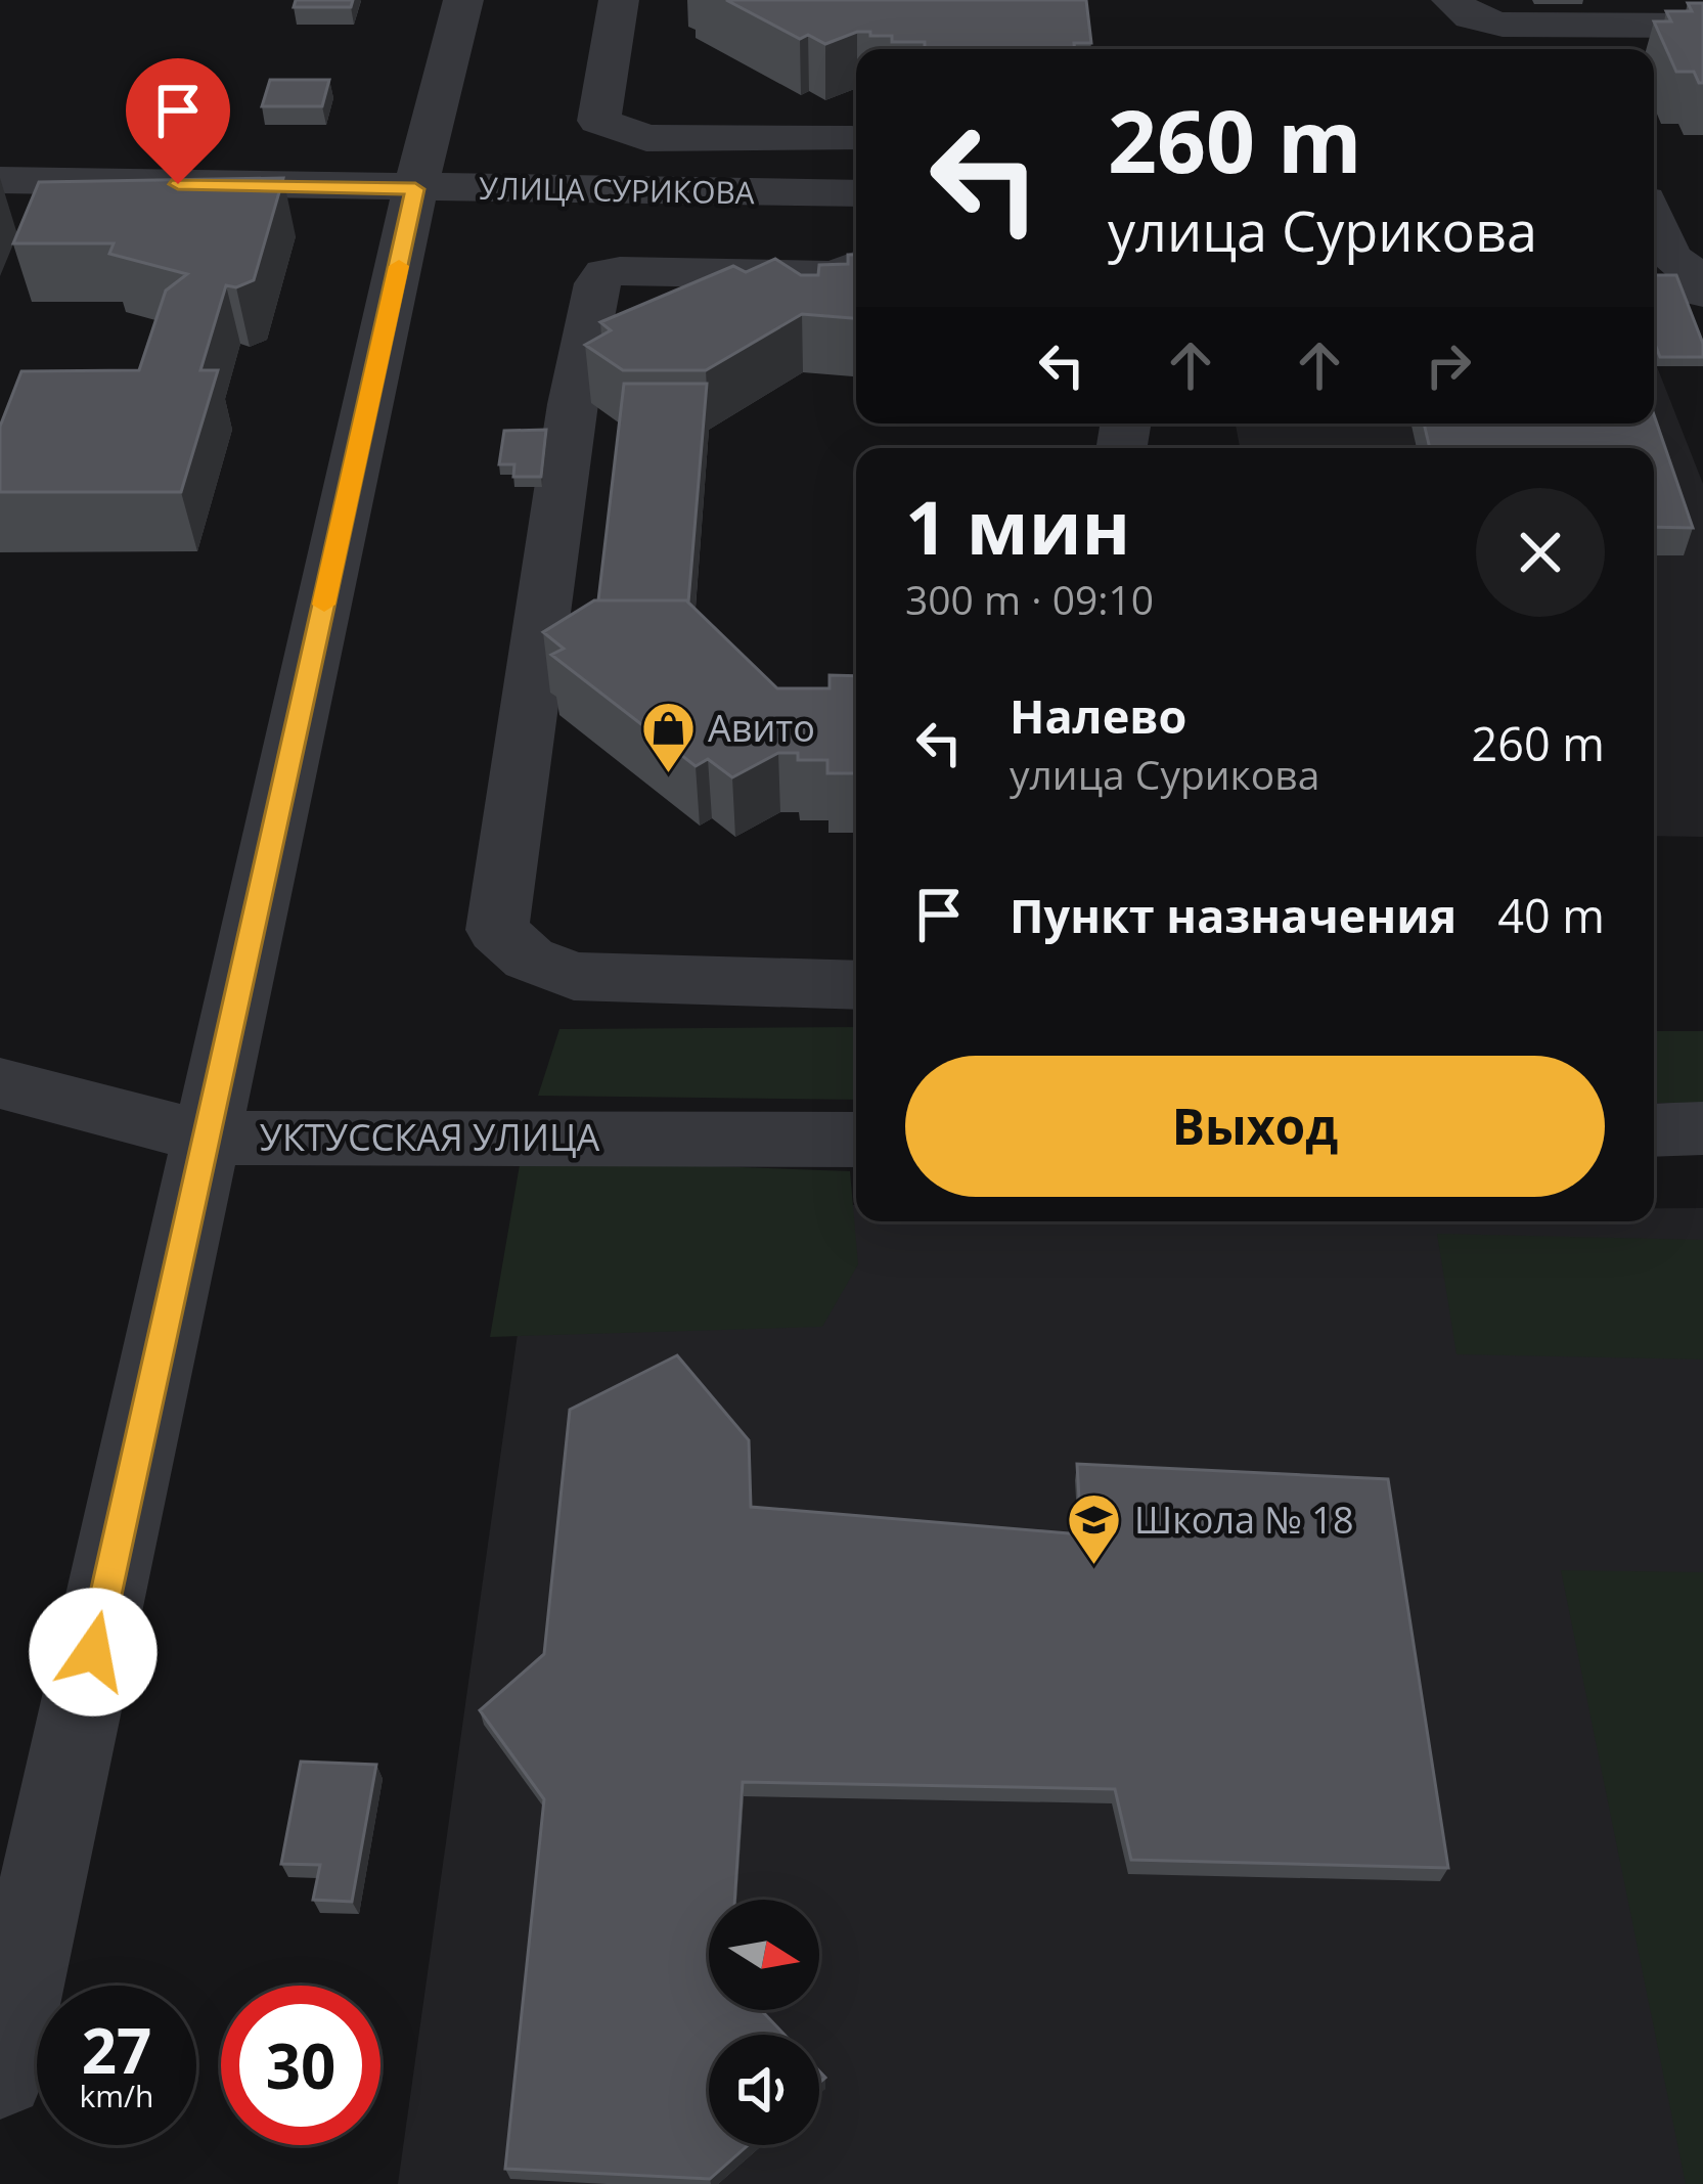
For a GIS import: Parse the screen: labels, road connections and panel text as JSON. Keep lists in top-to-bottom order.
{
  "streets": {
    "street": ["УЛИЦА СУРИКОВА", "УКТУССКАЯ УЛИЦА"]
  },
  "places": {
    "shop": ["Авито"],
    "school or university": ["Школа № 18"]
  },
  "north": "right",
  "page": {
    "turn": ["260 m", "улица Сурикова"],
    "heading": ["1 мин", "300 m · 09:10"],
    "list": [
      {
        "name": "Налево",
        "note": "улица Сурикова",
        "value": "260 m"
      },
      {
        "name": "Пункт назначения",
        "value": "40 m"
      }
    ],
    "buttons": "Выход",
    "speed": "27 km/h",
    "limit": "30"
  }
}
